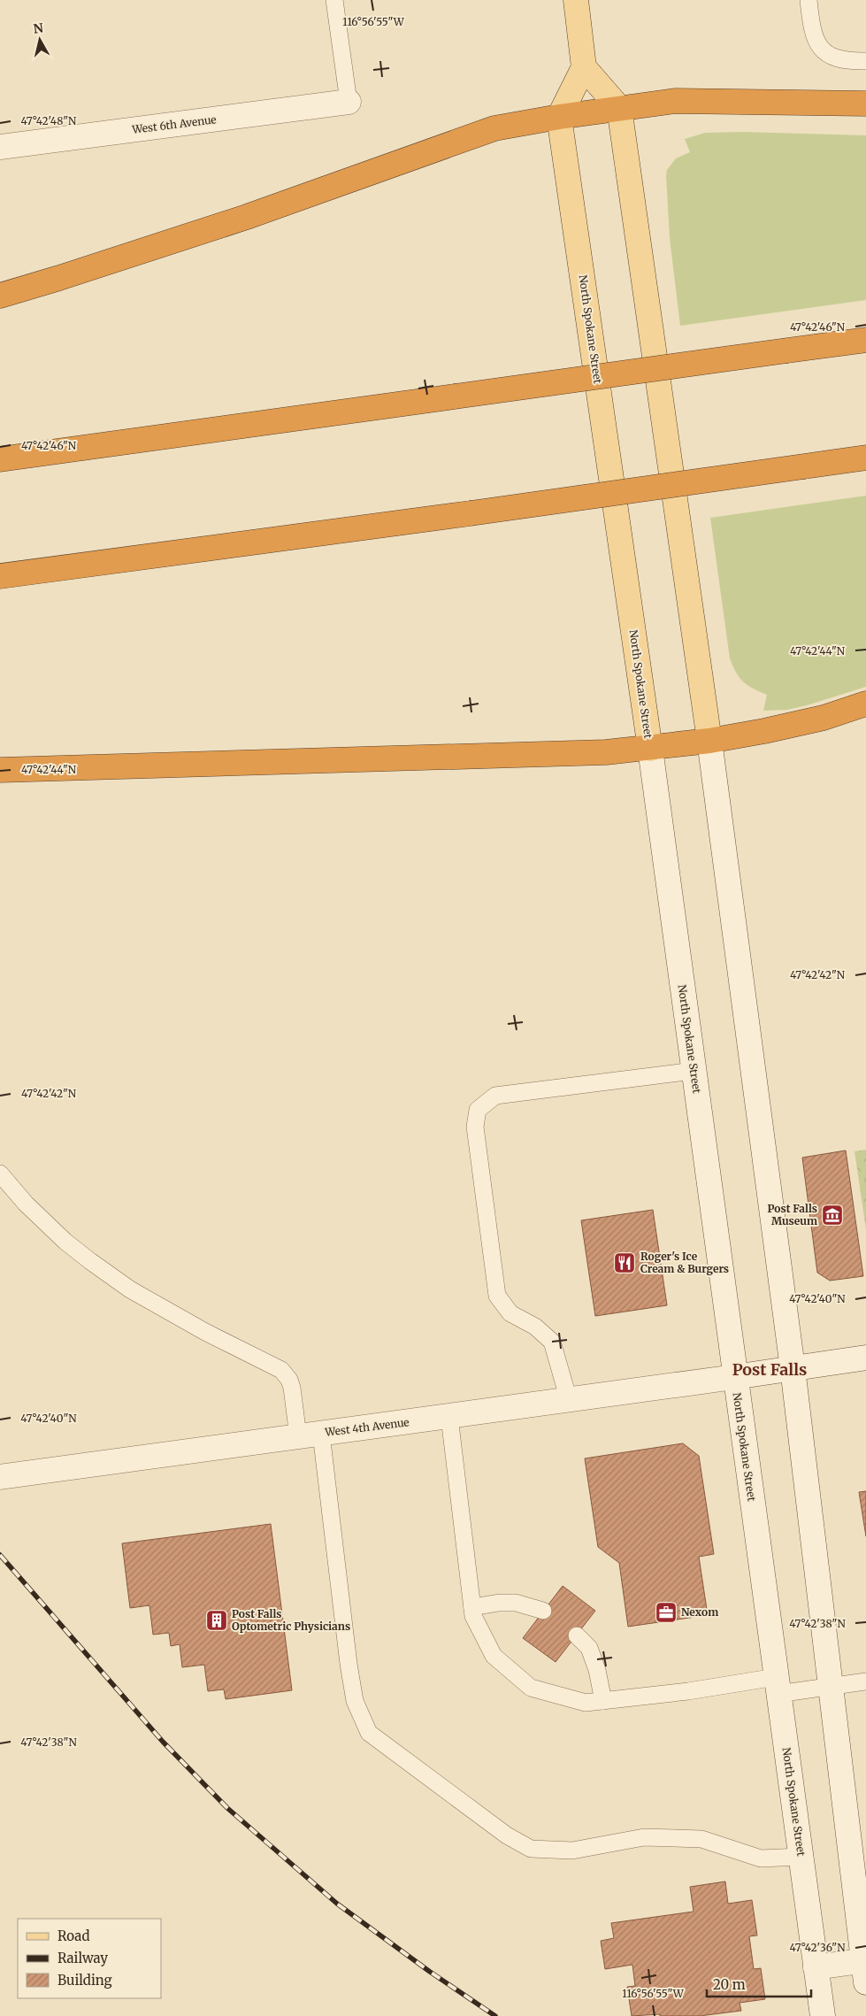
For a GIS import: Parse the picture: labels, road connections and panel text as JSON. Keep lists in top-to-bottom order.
{
  "streets": {
    "main road": ["West 6th Avenue", "North Spokane Street", "West 4th Avenue"]
  },
  "crossings": [
    ["North Spokane Street", "West 4th Avenue"]
  ],
  "districts": ["Post Falls"],
  "places": {
    "museum": ["Post Falls Museum"],
    "restaurant": ["Roger's Ice Cream & Burgers"],
    "office": ["Nexom"],
    "building": ["Post Falls Optometric Physicians"]
  },
  "legend": ["Road", "Railway", "Building"],
  "scale_bar": "20 m",
  "north": "top",
  "coordinates": [
    "116°56'55\"W",
    "47°42'48\"N",
    "47°42'46\"N",
    "47°42'44\"N",
    "47°42'42\"N",
    "47°42'40\"N",
    "47°42'38\"N",
    "47°42'36\"N"
  ]
}
